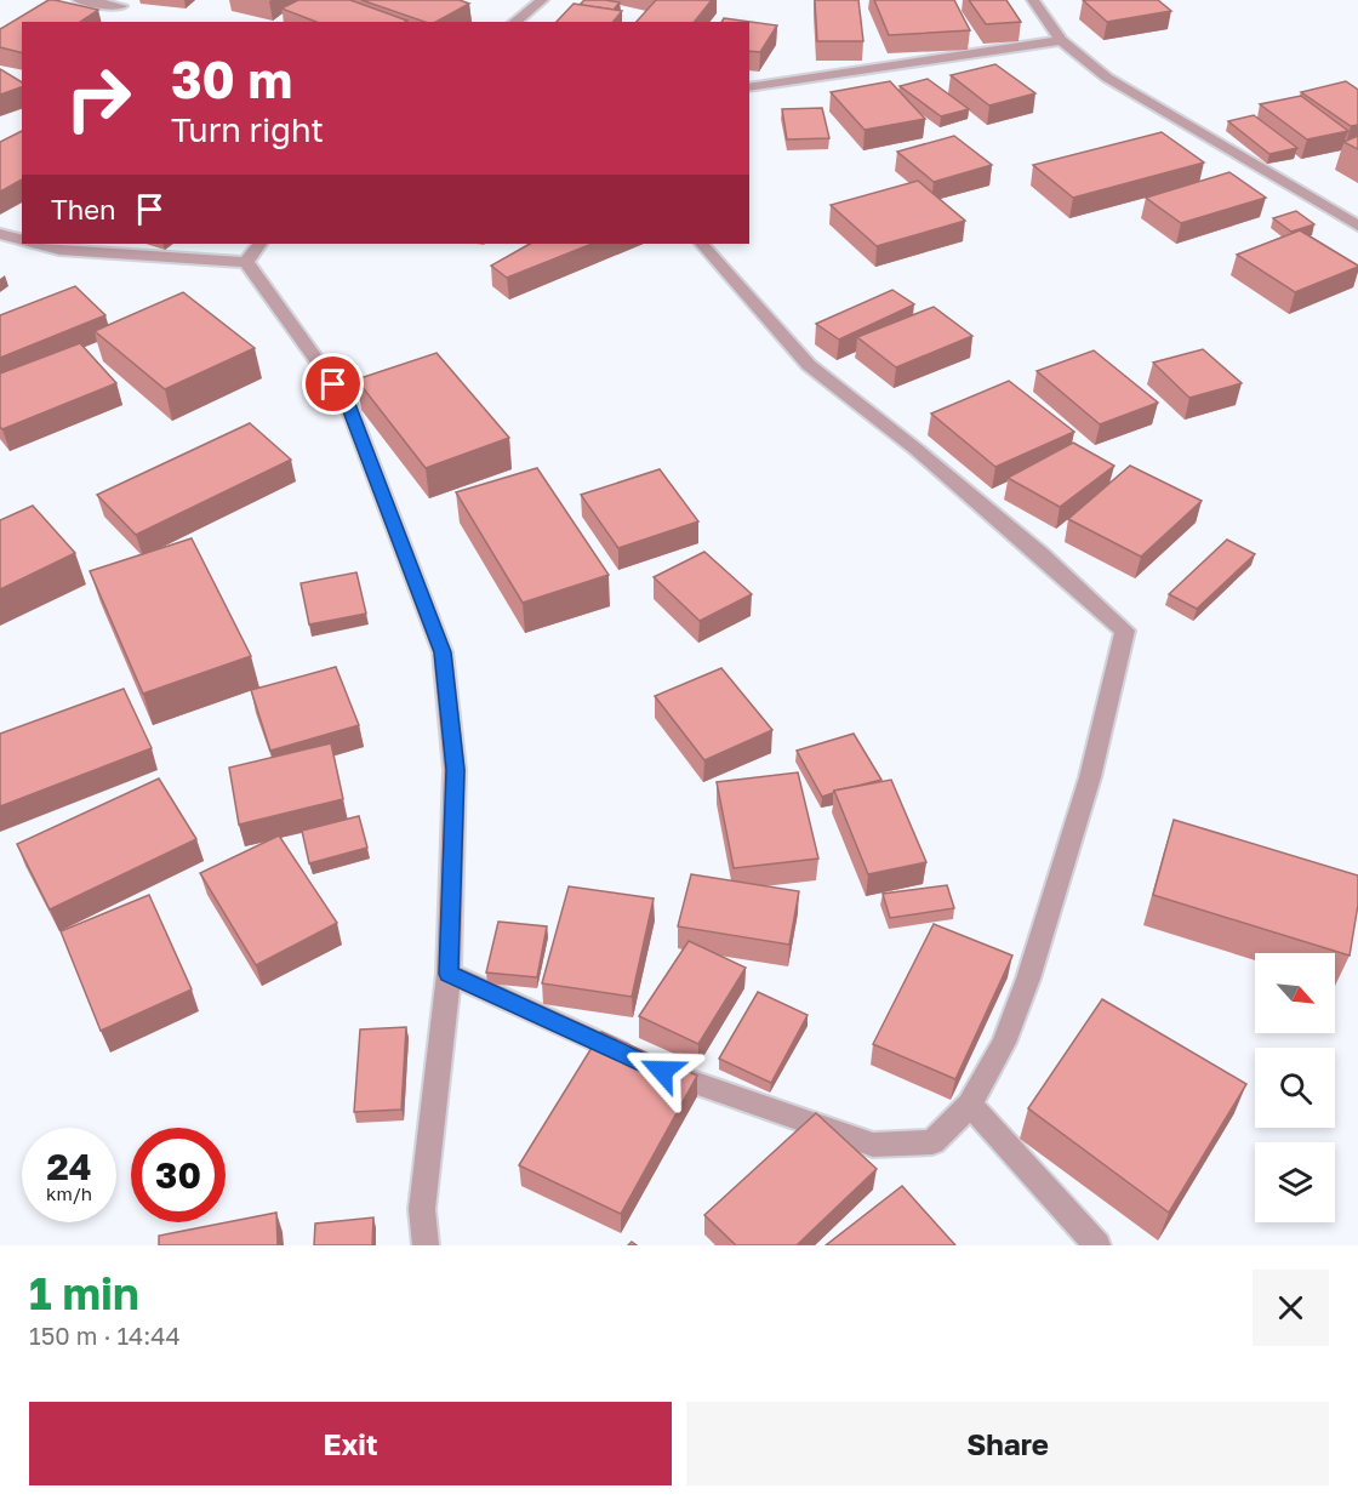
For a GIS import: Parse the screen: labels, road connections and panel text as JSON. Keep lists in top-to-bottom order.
{
  "north": "bottom right",
  "page": {
    "turn": ["30 m", "Turn right"],
    "then": "Then",
    "speed": "24 km/h",
    "limit": "30",
    "heading": ["1 min", "150 m · 14:44"],
    "buttons": ["Exit", "Share"]
  }
}
